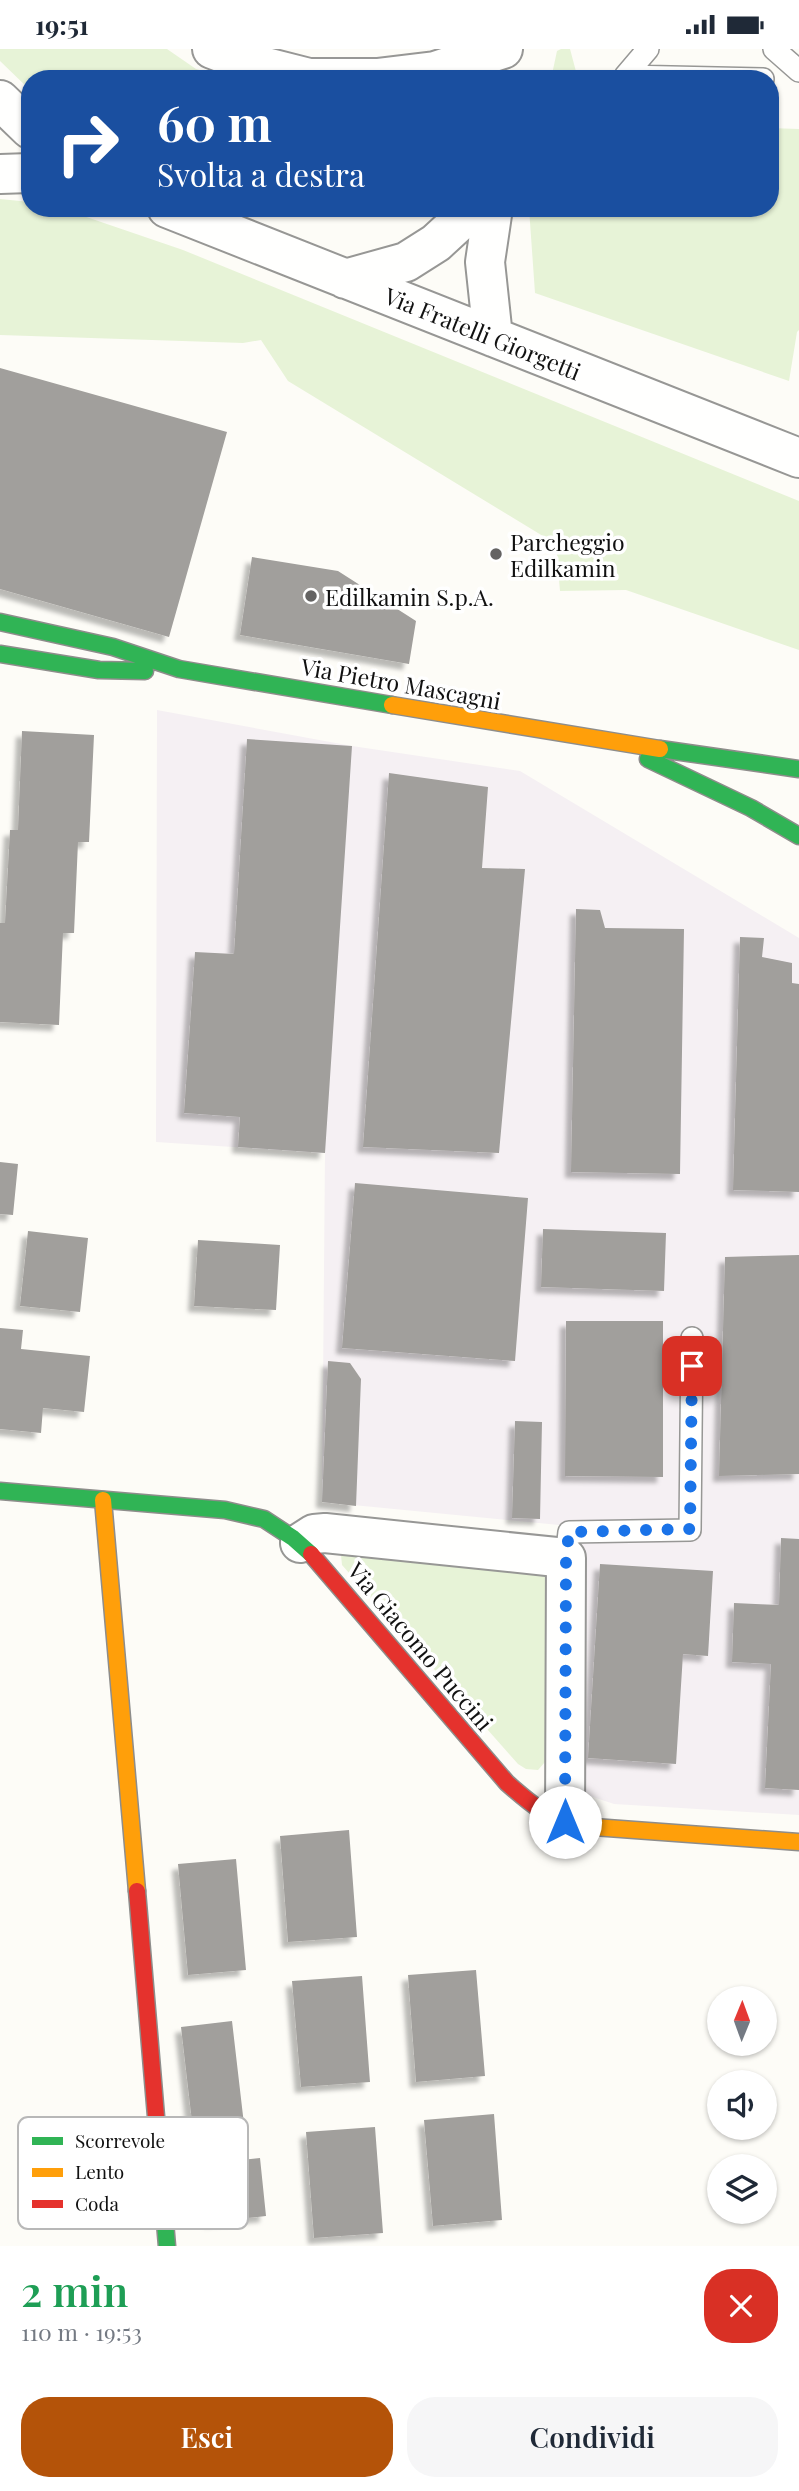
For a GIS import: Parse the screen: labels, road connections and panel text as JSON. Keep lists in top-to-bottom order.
{
  "streets": {
    "street": ["Via Fratelli Giorgetti", "Via Pietro Mascagni", "Via Giacomo Puccini"]
  },
  "places": ["Parcheggio Edilkamin", "Edilkamin S.p.A."],
  "legend": ["Scorrevole", "Lento", "Coda"],
  "north": "top",
  "page": {
    "status": "19:51",
    "turn": ["60 m", "Svolta a destra"],
    "heading": ["2 min", "110 m · 19:53"],
    "buttons": ["Esci", "Condividi"]
  }
}
